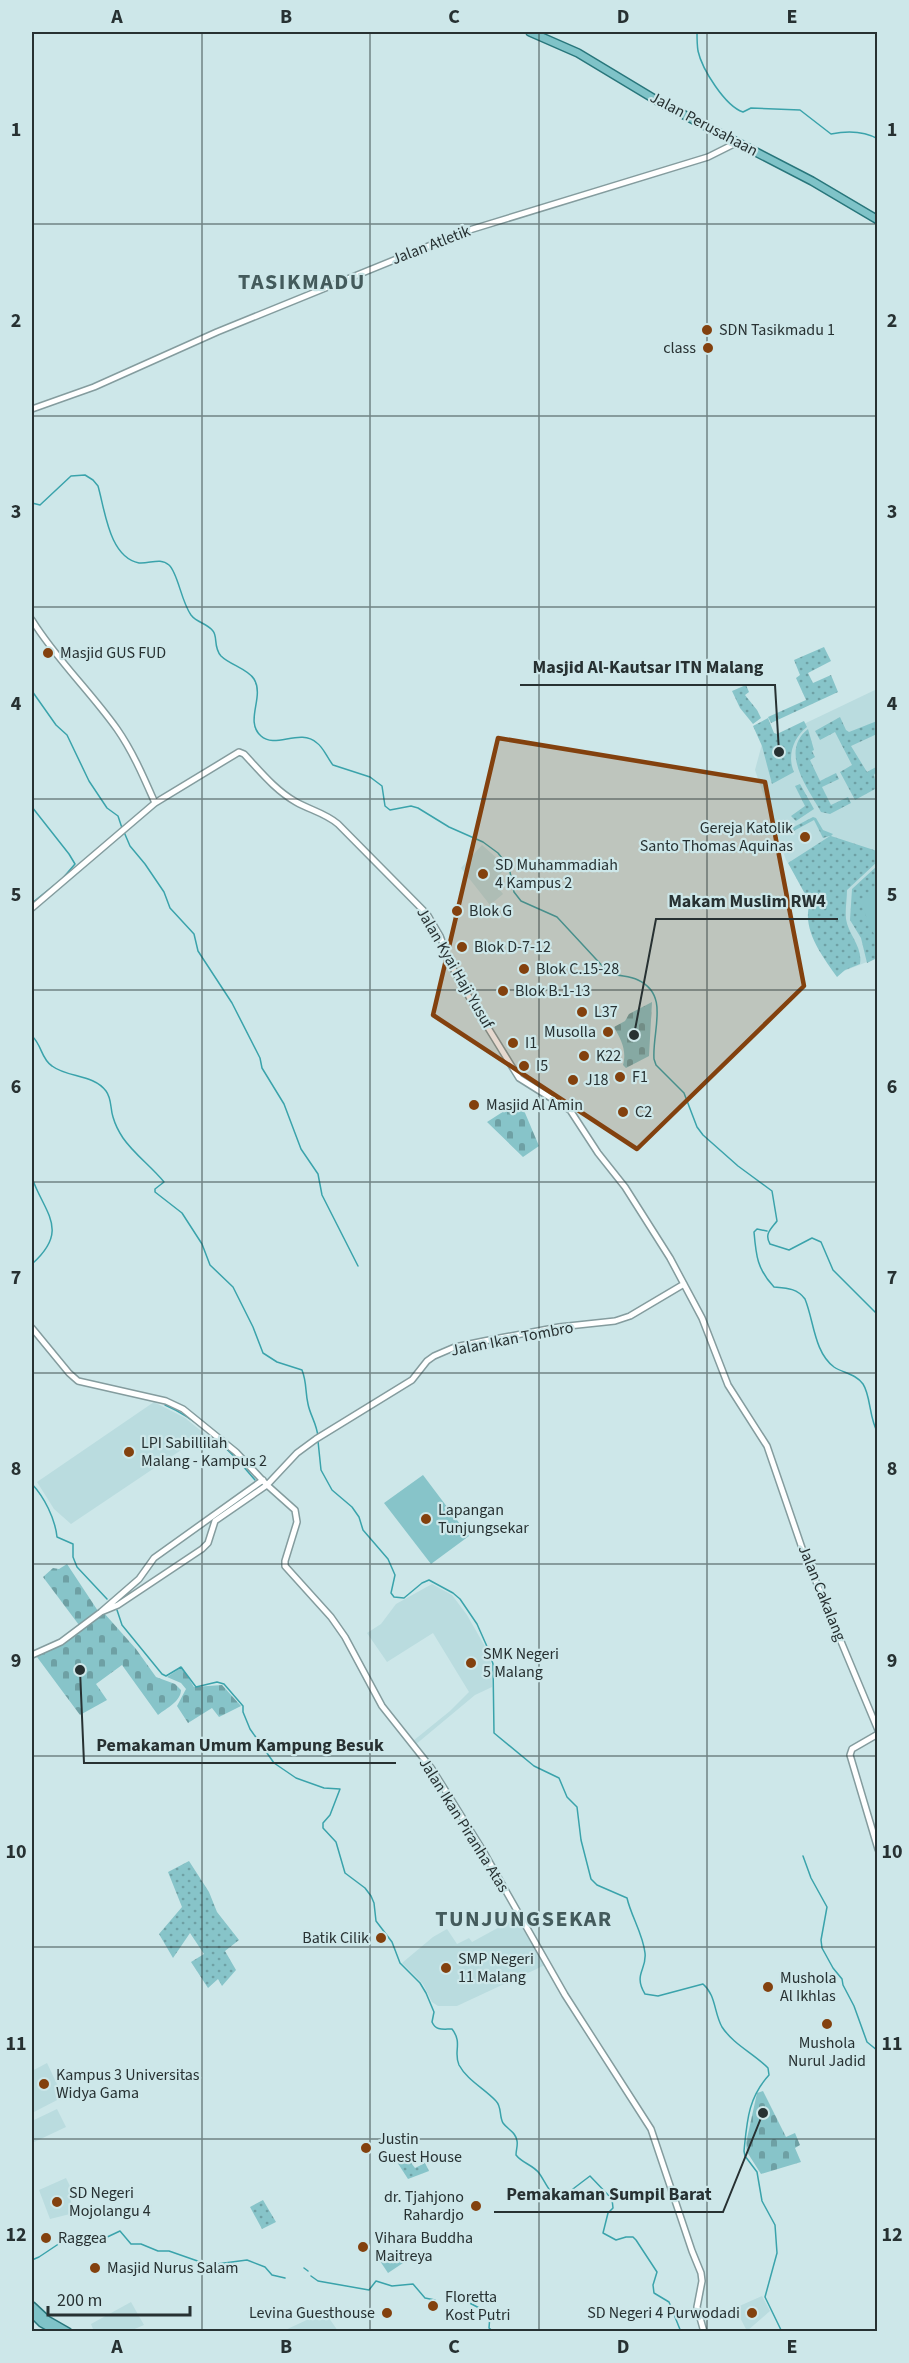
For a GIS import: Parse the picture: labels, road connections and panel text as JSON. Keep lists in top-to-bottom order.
{
  "streets": {
    "main road": ["Jalan Perusahaan"],
    "street": [
      "Jalan Atletik",
      "Jalan Kyai Haji Yusuf",
      "Jalan Ikan Tombro",
      "Jalan Cakalang",
      "Jalan Ikan Piranha Atas"
    ]
  },
  "crossings": [
    ["Jalan Perusahaan", "Jalan Atletik"],
    ["Jalan Kyai Haji Yusuf", "Jalan Cakalang"],
    ["Jalan Ikan Tombro", "Jalan Cakalang"],
    ["Jalan Ikan Tombro", "Jalan Ikan Piranha Atas"]
  ],
  "districts": ["TASIKMADU", "TUNJUNGSEKAR"],
  "places": [
    "SDN Tasikmadu 1",
    "class",
    "Masjid GUS FUD",
    "Masjid Al-Kautsar ITN Malang",
    "Gereja Katolik Santo Thomas Aquinas",
    "SD Muhammadiah 4 Kampus 2",
    "Blok G",
    "Blok D-7-12",
    "Blok C.15-28",
    "Blok B.1-13",
    "L37",
    "Musolla",
    "Makam Muslim RW4",
    "I1",
    "K22",
    "I5",
    "F1",
    "J18",
    "Masjid Al Amin",
    "C2",
    "LPI Sabillilah Malang - Kampus 2",
    "Lapangan Tunjungsekar",
    "SMK Negeri 5 Malang",
    "Pemakaman Umum Kampung Besuk",
    "Batik Cilik",
    "SMP Negeri 11 Malang",
    "Mushola Al Ikhlas",
    "Mushola Nurul Jadid",
    "Kampus 3 Universitas Widya Gama",
    "Pemakaman Sumpil Barat",
    "Justin Guest House",
    "SD Negeri Mojolangu 4",
    "dr. Tjahjono Rahardjo",
    "Raggea",
    "Vihara Buddha Maitreya",
    "Masjid Nurus Salam",
    "Floretta Kost Putri",
    "Levina Guesthouse",
    "SD Negeri 4 Purwodadi"
  ],
  "scale_bar": "200 m",
  "grid": {
    "columns": [
      "A",
      "B",
      "C",
      "D",
      "E"
    ],
    "rows": [
      "1",
      "2",
      "3",
      "4",
      "5",
      "6",
      "7",
      "8",
      "9",
      "10",
      "11",
      "12"
    ]
  }
}
